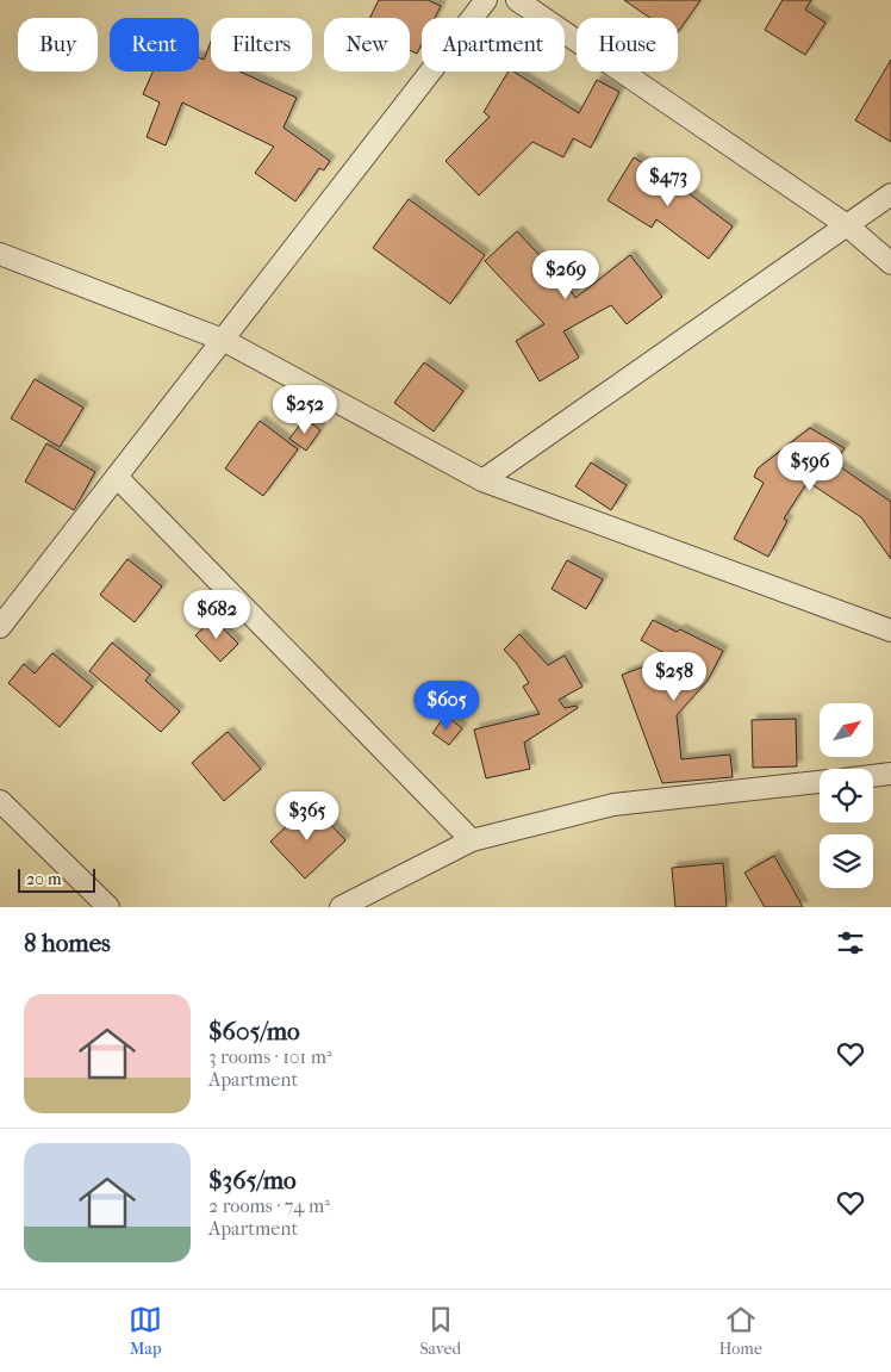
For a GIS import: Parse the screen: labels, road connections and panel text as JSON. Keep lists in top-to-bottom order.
{
  "scale_bar": "20 m",
  "north": "top right",
  "page": {
    "chip": [
      "Buy",
      "Rent",
      "Filters",
      "New",
      "Apartment",
      "House"
    ],
    "price": [
      "$473",
      "$269",
      "$252",
      "$596",
      "$682",
      "$258",
      "$605",
      "$365"
    ],
    "scale": "20 m",
    "heading": "8 homes",
    "list": [
      {
        "name": "$605/mo",
        "note": "3 rooms · 101 m² · Apartment"
      },
      {
        "name": "$365/mo",
        "note": "2 rooms · 74 m² · Apartment"
      }
    ],
    "tabs": ["Map", "Saved", "Home"]
  }
}
